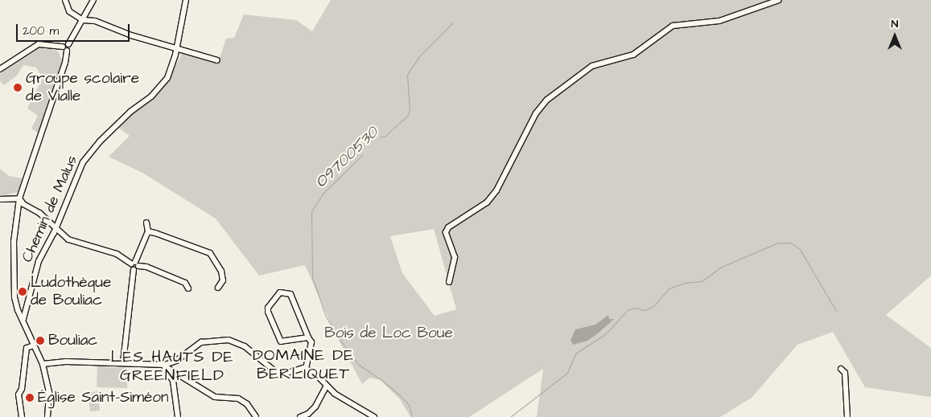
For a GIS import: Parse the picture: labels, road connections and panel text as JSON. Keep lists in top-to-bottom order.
{
  "streets": {
    "street": ["Chemin de Malus"]
  },
  "districts": ["DOMAINE DE BERLIQUET", "LES HAUTS DE GREENFIELD"],
  "water": ["O9700530"],
  "parks": ["Bois de Loc Boue"],
  "places": [
    "Groupe scolaire de Vialle",
    "Ludothèque de Bouliac",
    "Bouliac",
    "Église Saint-Siméon"
  ],
  "scale_bar": "200 m",
  "north": "top"
}
